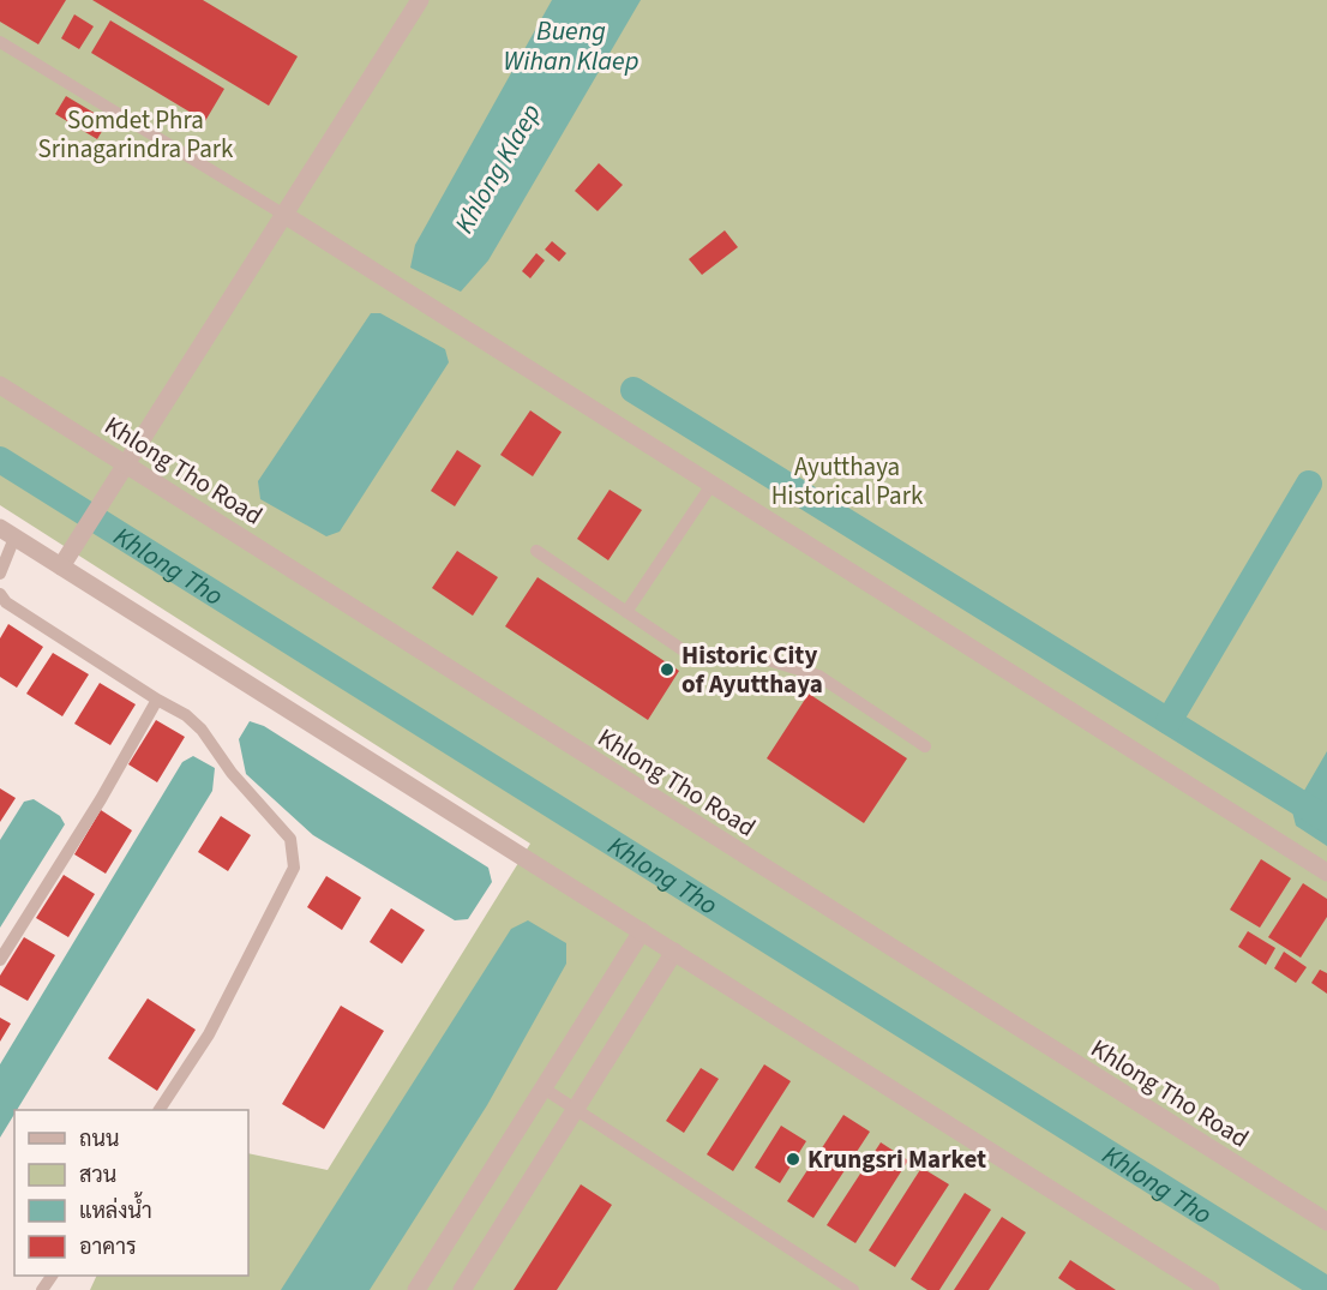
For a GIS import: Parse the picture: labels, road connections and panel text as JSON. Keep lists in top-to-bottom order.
{
  "streets": {
    "street": ["Khlong Tho Road"]
  },
  "water": ["Bueng Wihan Klaep", "Khlong Klaep", "Khlong Tho"],
  "parks": ["Somdet Phra Srinagarindra Park", "Ayutthaya Historical Park"],
  "places": ["Historic City of Ayutthaya", "Krungsri Market"],
  "legend": [
    "ถนน",
    "สวน",
    "แหล่งน้ำ",
    "อาคาร"
  ]
}
